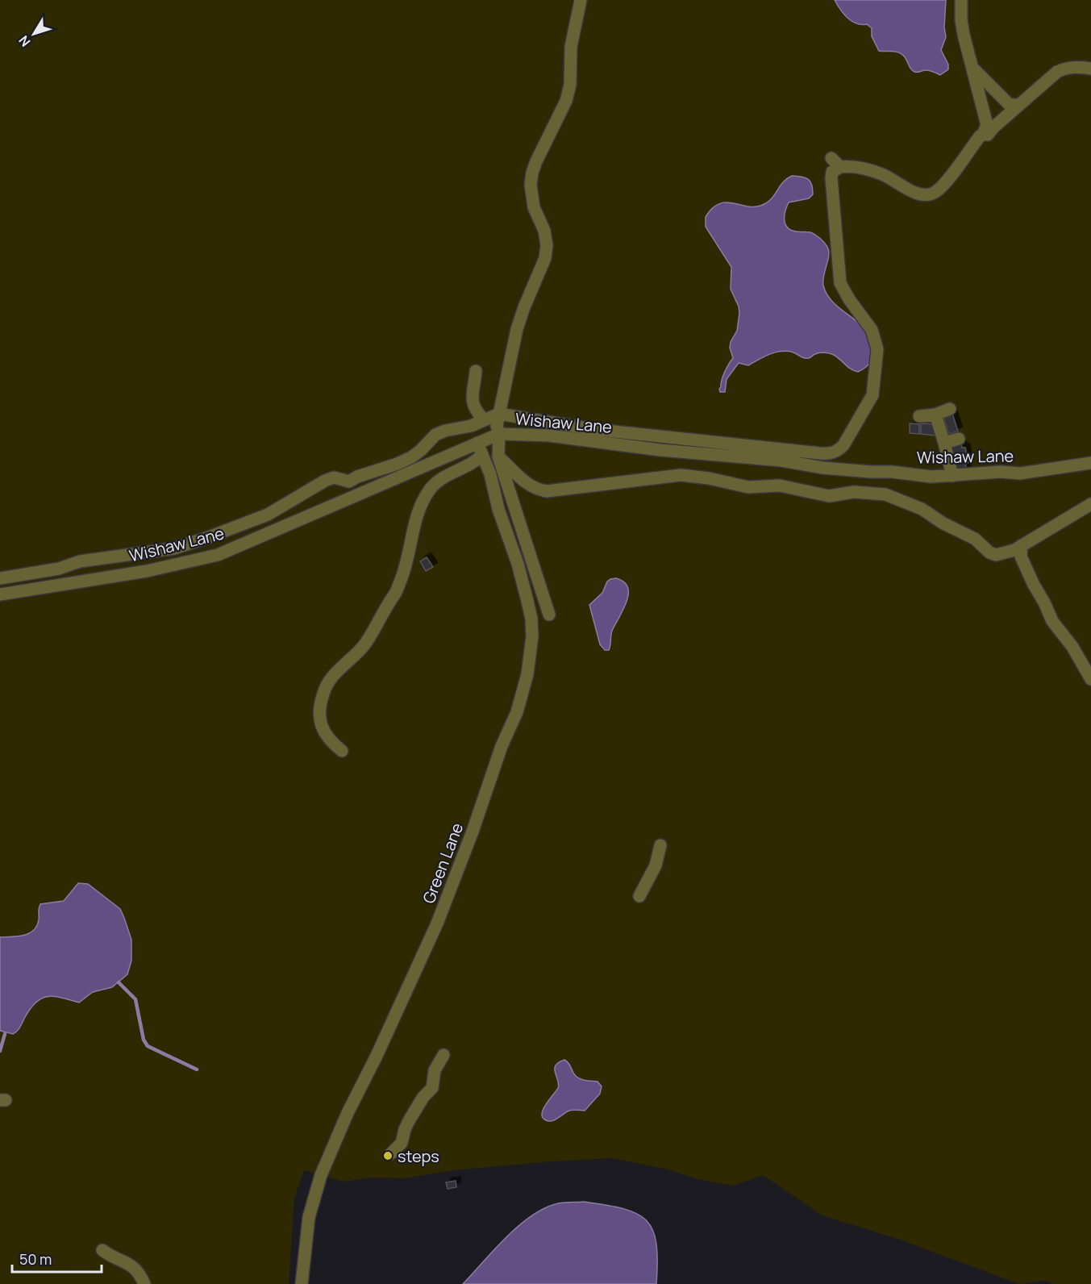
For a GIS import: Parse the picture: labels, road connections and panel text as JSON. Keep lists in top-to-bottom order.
{
  "streets": {
    "street": ["Wishaw Lane", "Green Lane"]
  },
  "crossings": [
    ["Wishaw Lane", "Green Lane"]
  ],
  "places": ["steps"],
  "scale_bar": "50 m",
  "north": "bottom left"
}
